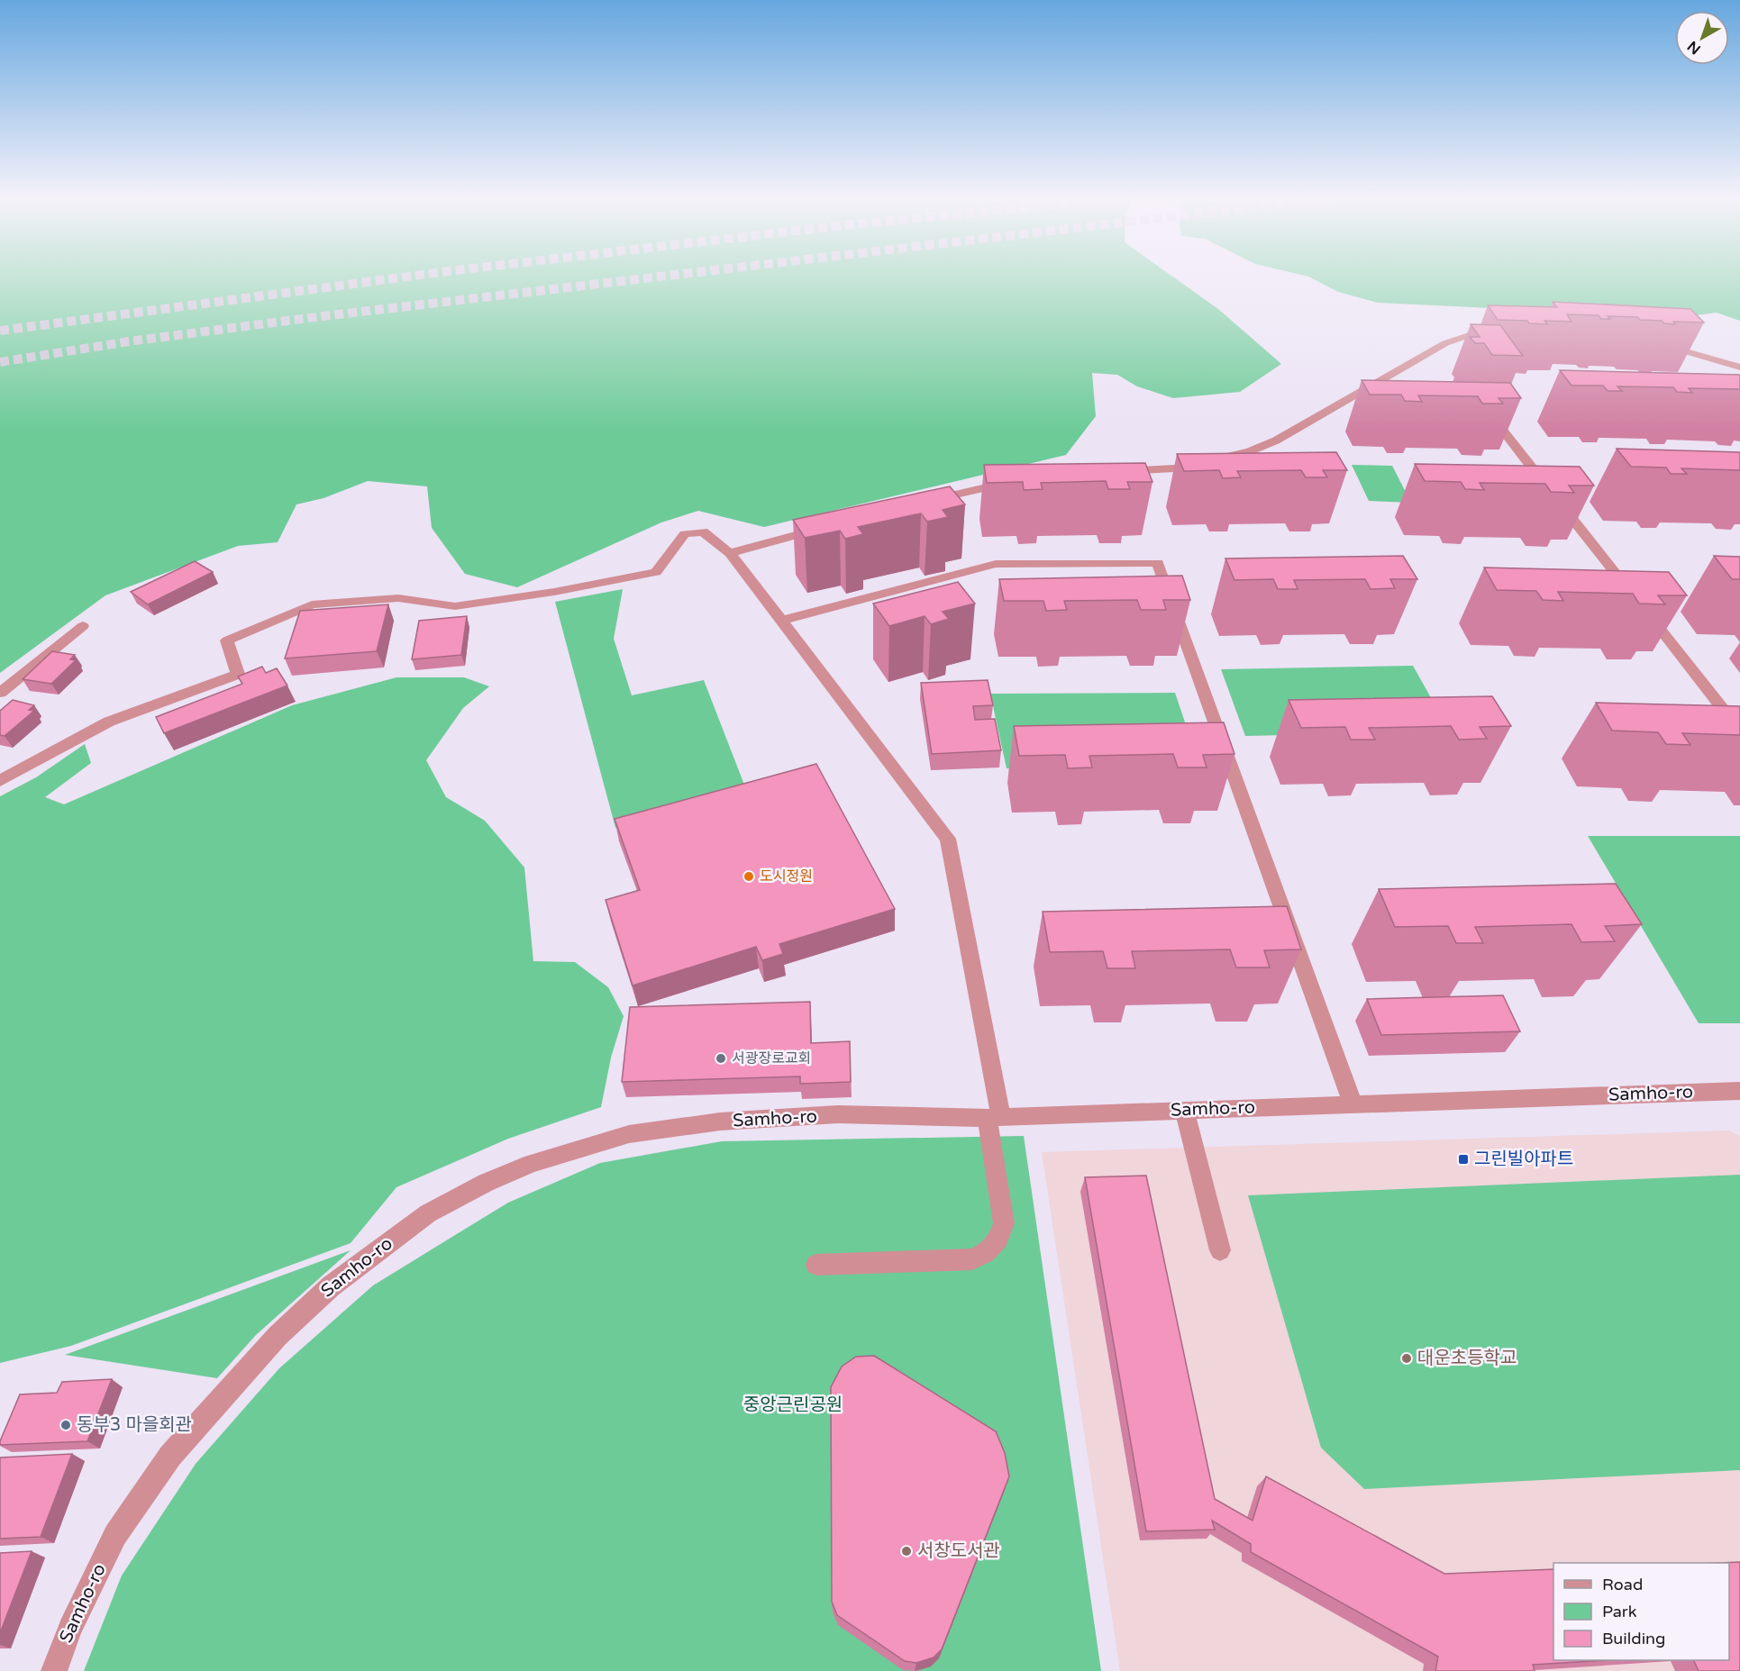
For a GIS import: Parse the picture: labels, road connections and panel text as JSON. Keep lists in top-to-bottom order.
{
  "streets": {
    "street": ["Samho-ro"]
  },
  "parks": ["중앙근린공원"],
  "places": {
    "other": [
      "도시정원",
      "서광장로교회",
      "대운초등학교",
      "동부3 마을회관",
      "서창도서관"
    ],
    "transit": ["그린빌아파트"]
  },
  "legend": ["Road", "Park", "Building"],
  "north": "bottom left"
}
